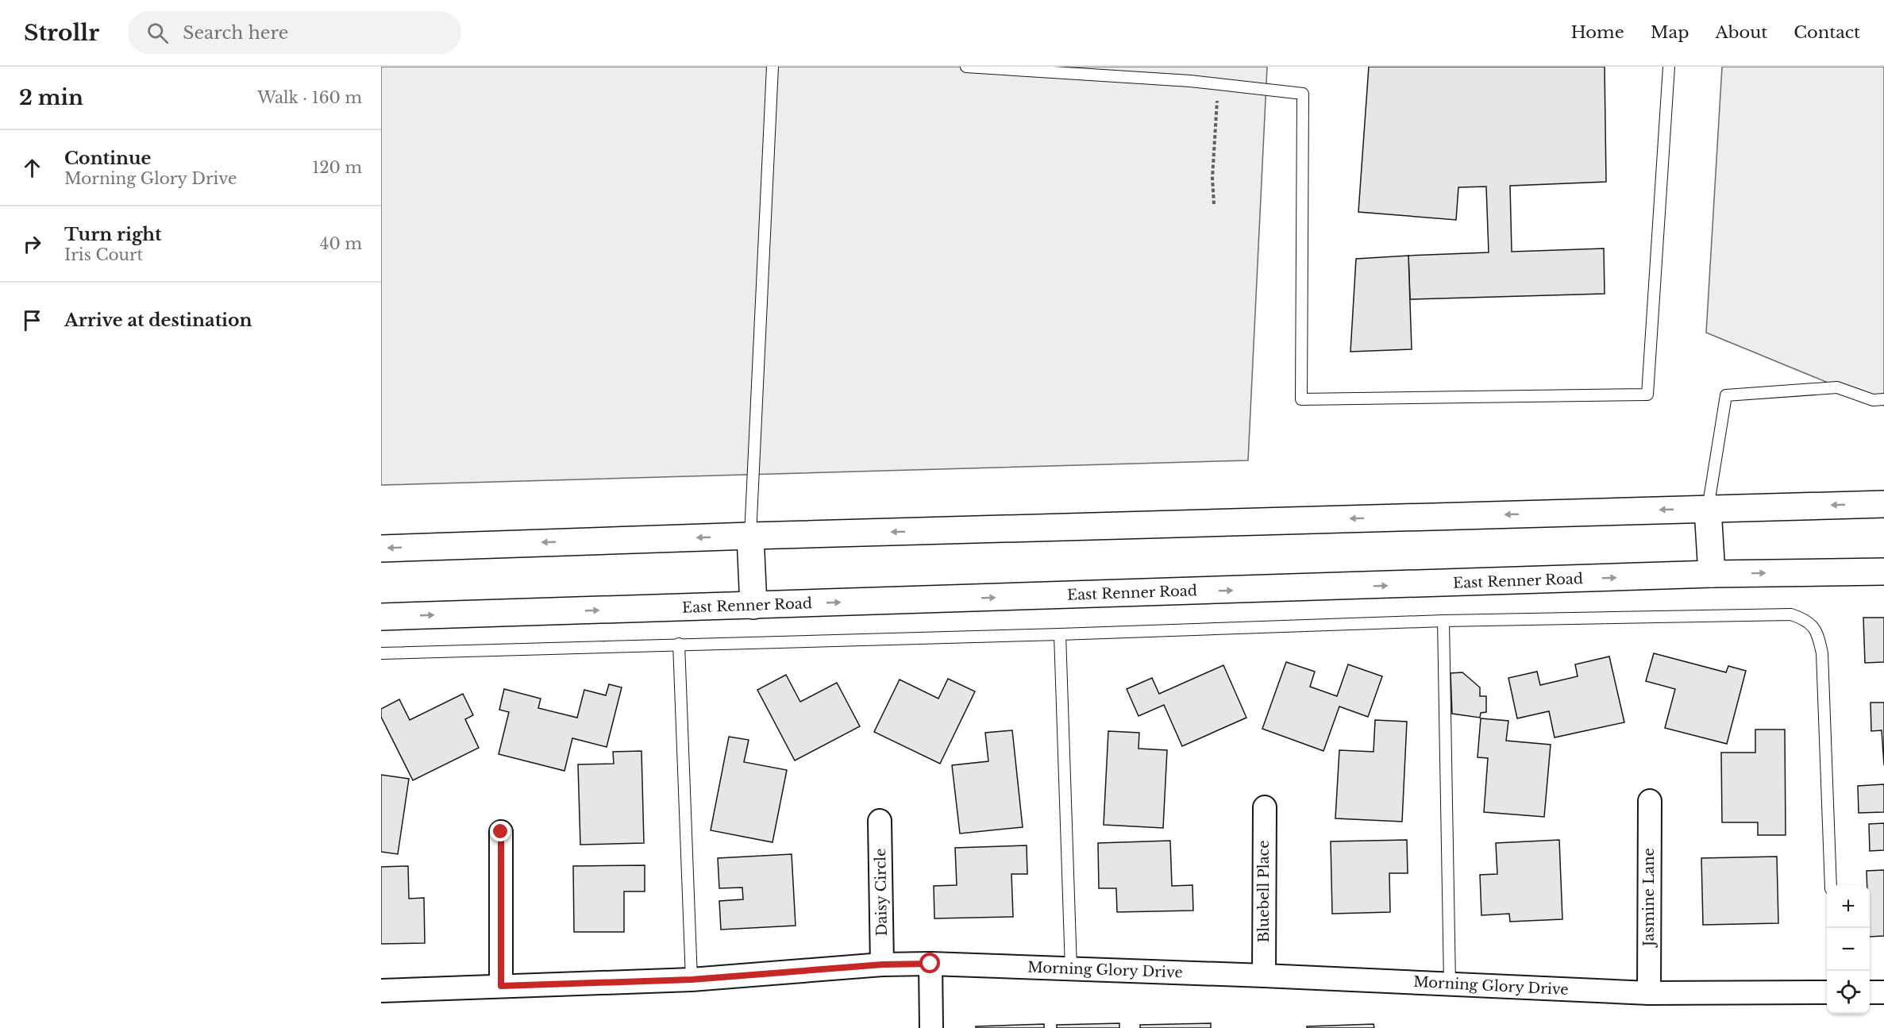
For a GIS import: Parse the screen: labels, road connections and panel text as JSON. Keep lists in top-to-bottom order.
{
  "streets": {
    "main road": ["East Renner Road"],
    "street": [
      "Bluebell Place",
      "Daisy Circle",
      "Jasmine Lane",
      "Morning Glory Drive"
    ]
  },
  "crossings": [
    ["Bluebell Place", "Morning Glory Drive"],
    ["Daisy Circle", "Morning Glory Drive"],
    ["Jasmine Lane", "Morning Glory Drive"]
  ],
  "page": {
    "header": "Strollr",
    "search": "Search here",
    "nav": [
      "Home",
      "Map",
      "About",
      "Contact"
    ],
    "heading": ["2 min", "Walk · 160 m"],
    "list": [
      ["Continue", "Morning Glory Drive", "120 m"],
      ["Turn right", "Iris Court", "40 m"],
      "Arrive at destination"
    ],
    "map_buttons": ["+", "−"]
  }
}
